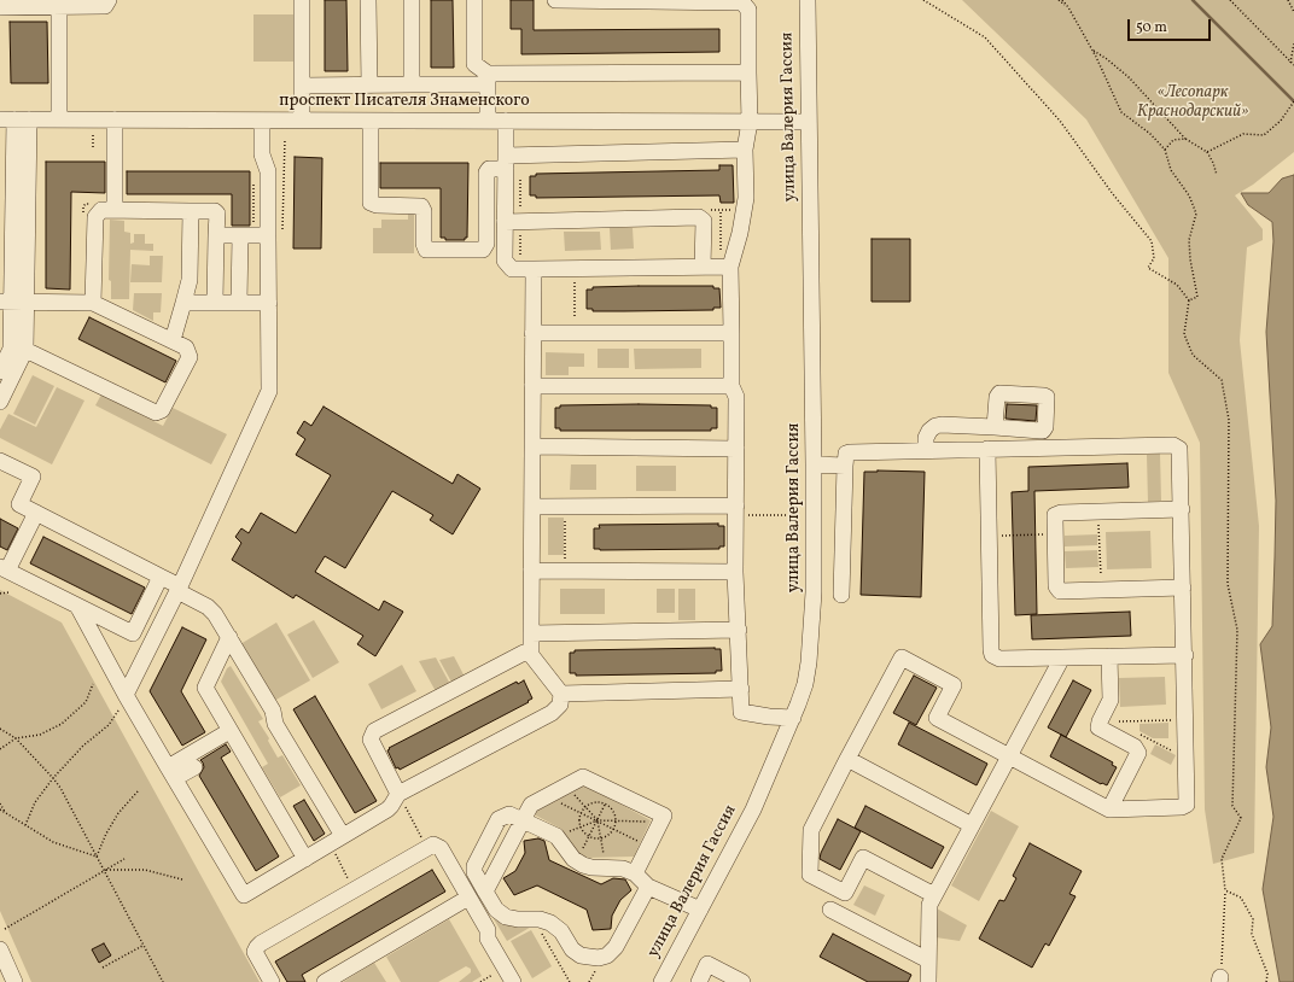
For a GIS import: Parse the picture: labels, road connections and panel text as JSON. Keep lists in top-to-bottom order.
{
  "streets": {
    "street": ["проспект Писателя Знаменского", "улица Валерия Гассия"]
  },
  "crossings": [
    ["проспект Писателя Знаменского", "улица Валерия Гассия"]
  ],
  "parks": ["«Лесопарк Краснодарский»"],
  "scale_bar": "50 m"
}
